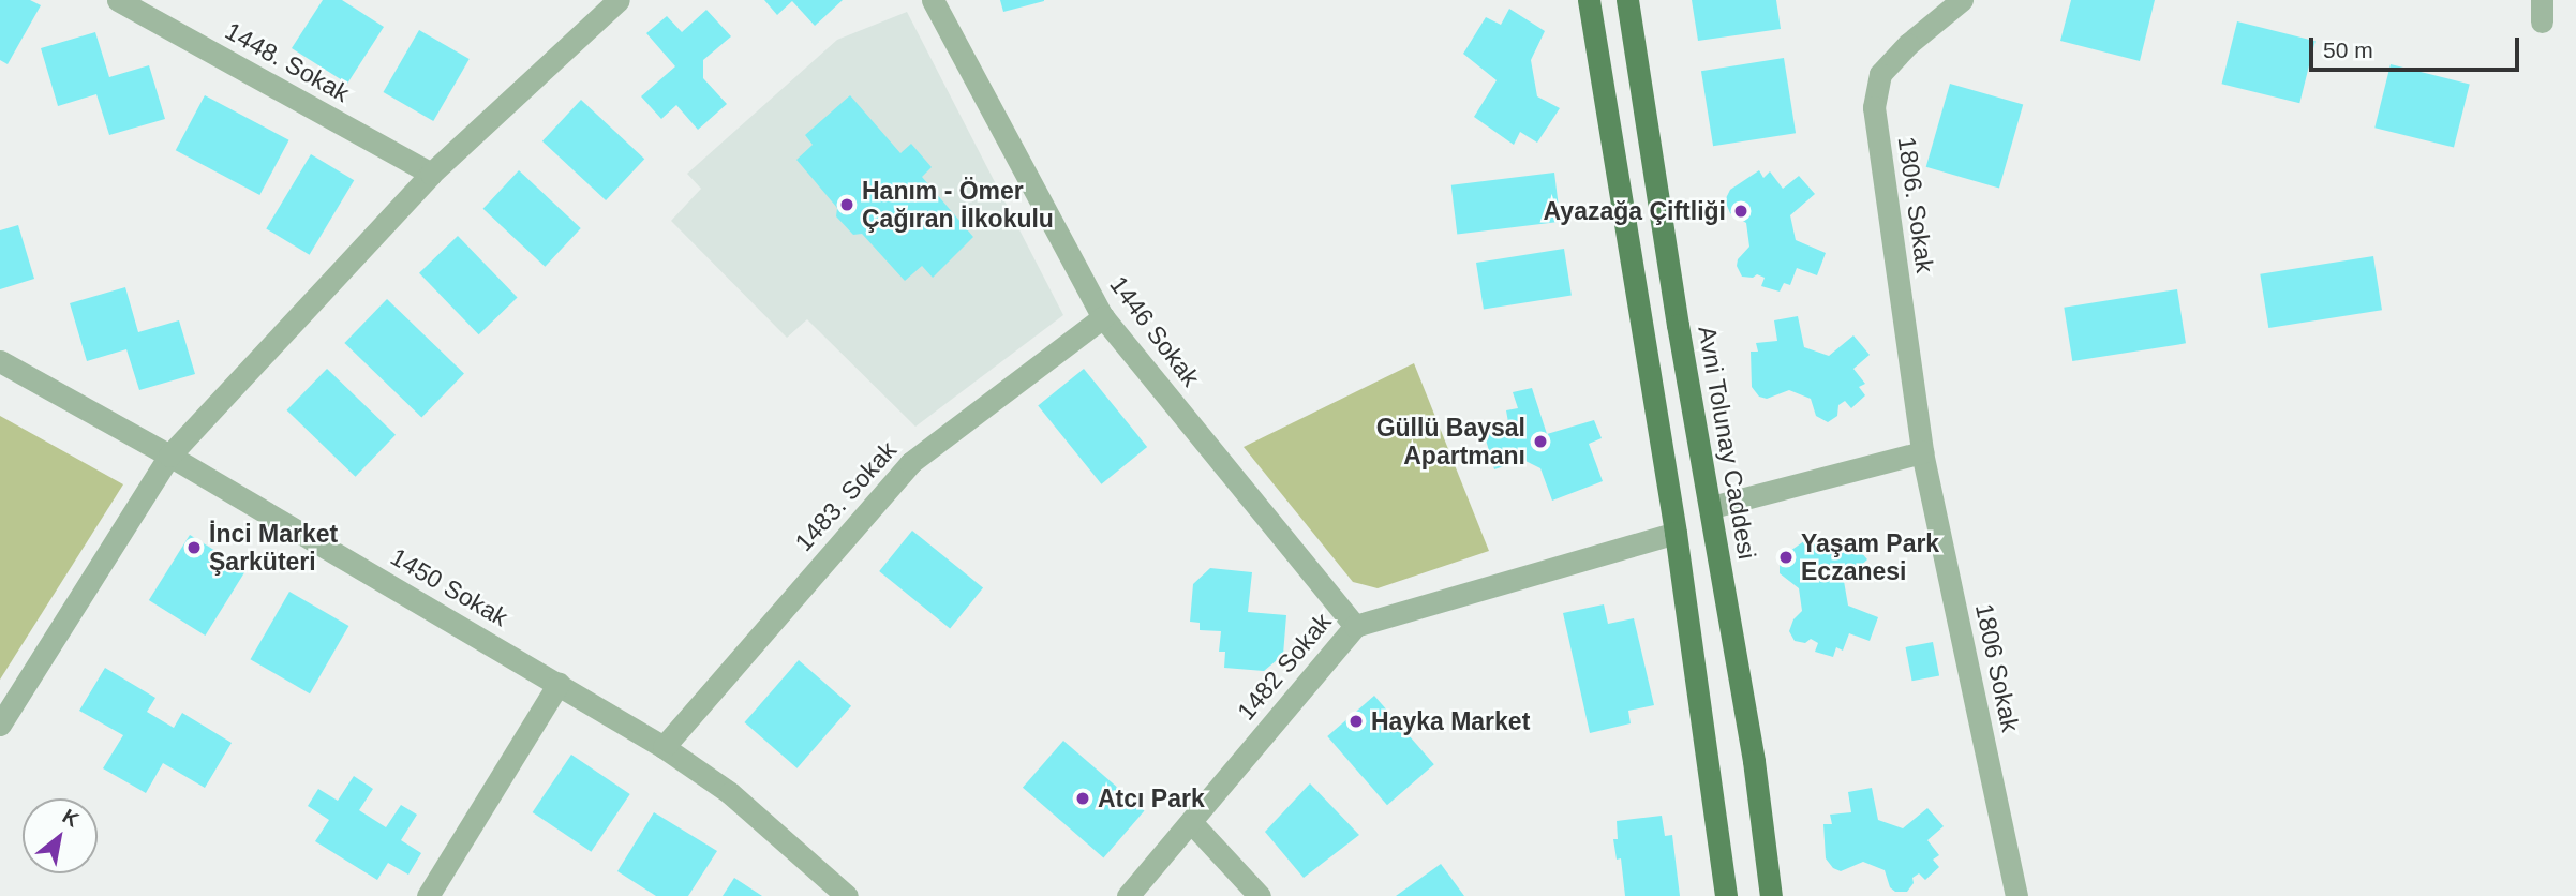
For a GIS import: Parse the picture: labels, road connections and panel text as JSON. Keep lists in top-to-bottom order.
{
  "streets": {
    "main road": ["Avni Tolunay Caddesi"],
    "street": [
      "1448. Sokak",
      "1806. Sokak",
      "1446 Sokak",
      "1483. Sokak",
      "1450 Sokak",
      "1482 Sokak",
      "1806 Sokak"
    ]
  },
  "crossings": [
    ["1806. Sokak", "1806 Sokak"],
    ["1446 Sokak", "1483. Sokak"],
    ["1446 Sokak", "1482 Sokak"],
    ["1483. Sokak", "1450 Sokak"]
  ],
  "places": [
    "Hanım - Ömer Çağıran İlkokulu",
    "Ayazağa Çiftliği",
    "Güllü Baysal Apartmanı",
    "İnci Market Şarküteri",
    "Yaşam Park Eczanesi",
    "Hayka Market",
    "Atcı Park"
  ],
  "scale_bar": "50 m",
  "north": "top right"
}
